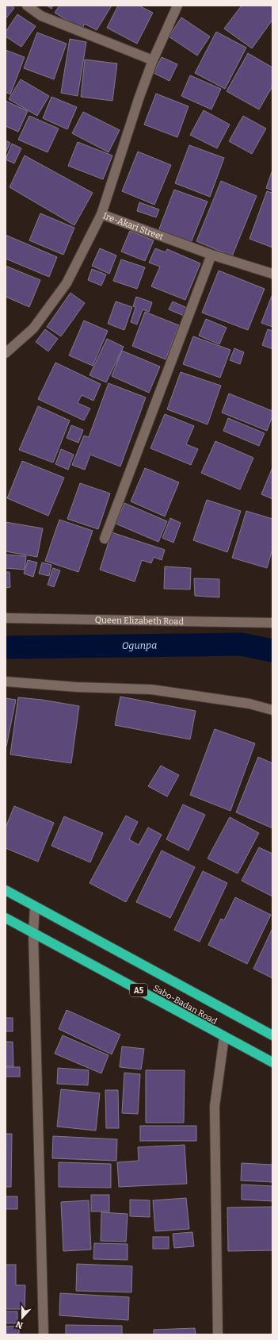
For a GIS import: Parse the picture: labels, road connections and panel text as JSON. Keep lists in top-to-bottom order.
{
  "streets": {
    "highway": ["A5", "Sabo-Badan Road"],
    "street": ["Ire-Akari Street", "Queen Elizabeth Road"]
  },
  "water": ["Ogunpa"],
  "north": "bottom"
}
